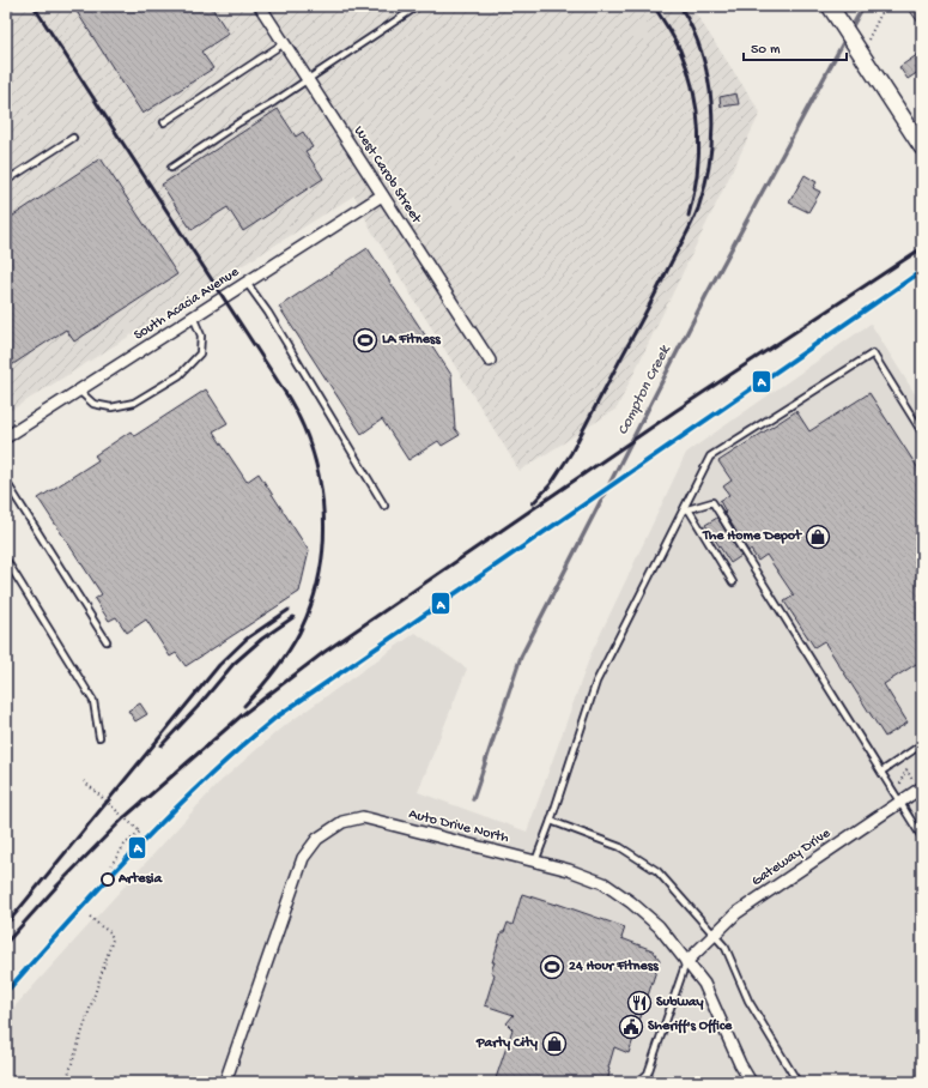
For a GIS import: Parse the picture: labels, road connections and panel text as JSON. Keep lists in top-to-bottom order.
{
  "streets": {
    "street": [
      "West Carob Street",
      "South Acacia Avenue",
      "Auto Drive North",
      "Gateway Drive"
    ]
  },
  "crossings": [
    ["West Carob Street", "South Acacia Avenue"],
    ["Auto Drive North", "Gateway Drive"]
  ],
  "water": ["Compton Creek"],
  "places": {
    "sports": ["LA Fitness", "24 Hour Fitness"],
    "shop": ["The Home Depot", "Party City"],
    "other": ["Artesia"],
    "restaurant": ["Subway"],
    "public building": ["Sheriff's Office"]
  },
  "lines": ["transit line A"],
  "scale_bar": "50 m"
}
